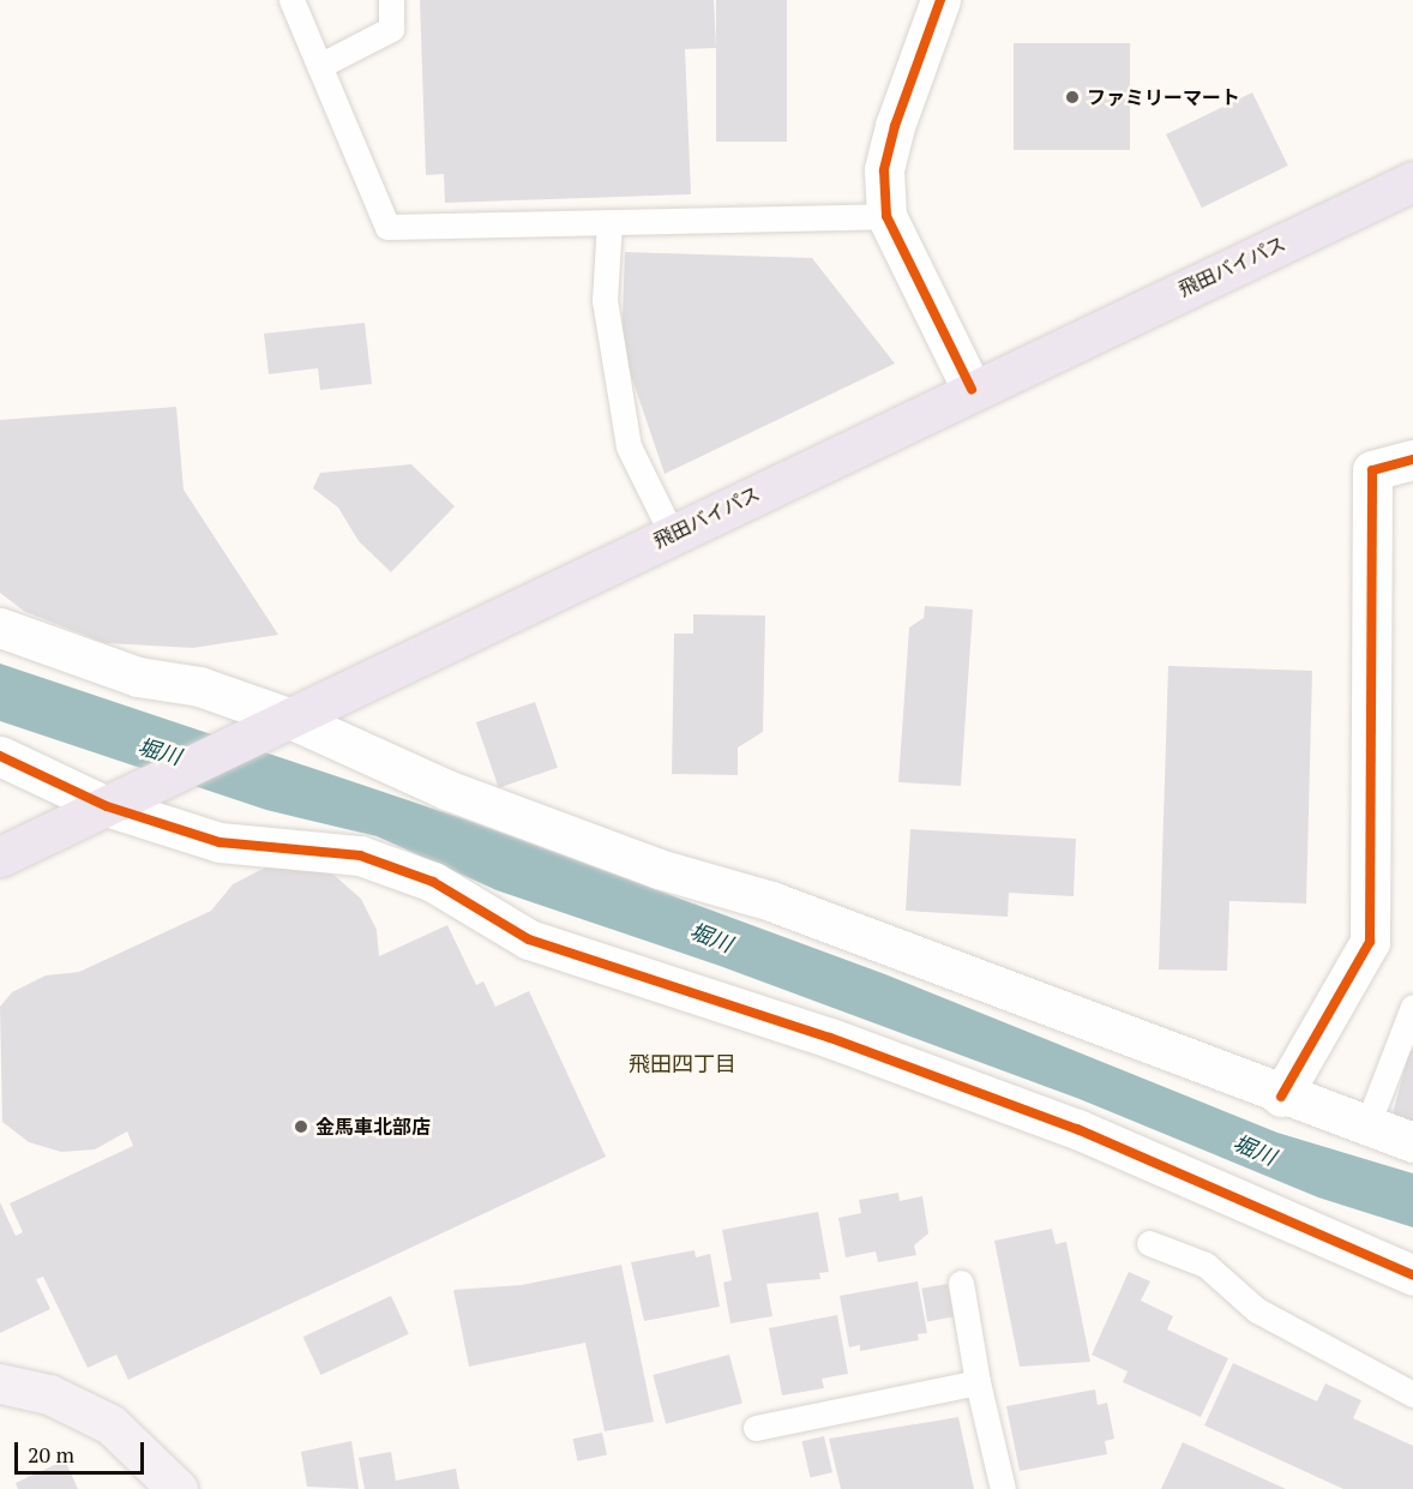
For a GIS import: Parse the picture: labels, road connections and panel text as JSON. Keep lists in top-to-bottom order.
{
  "streets": {
    "highway": ["飛田バイパス"]
  },
  "districts": ["飛田四丁目"],
  "water": ["堀川"],
  "places": ["ファミリーマート", "金馬車北部店"],
  "scale_bar": "20 m"
}
